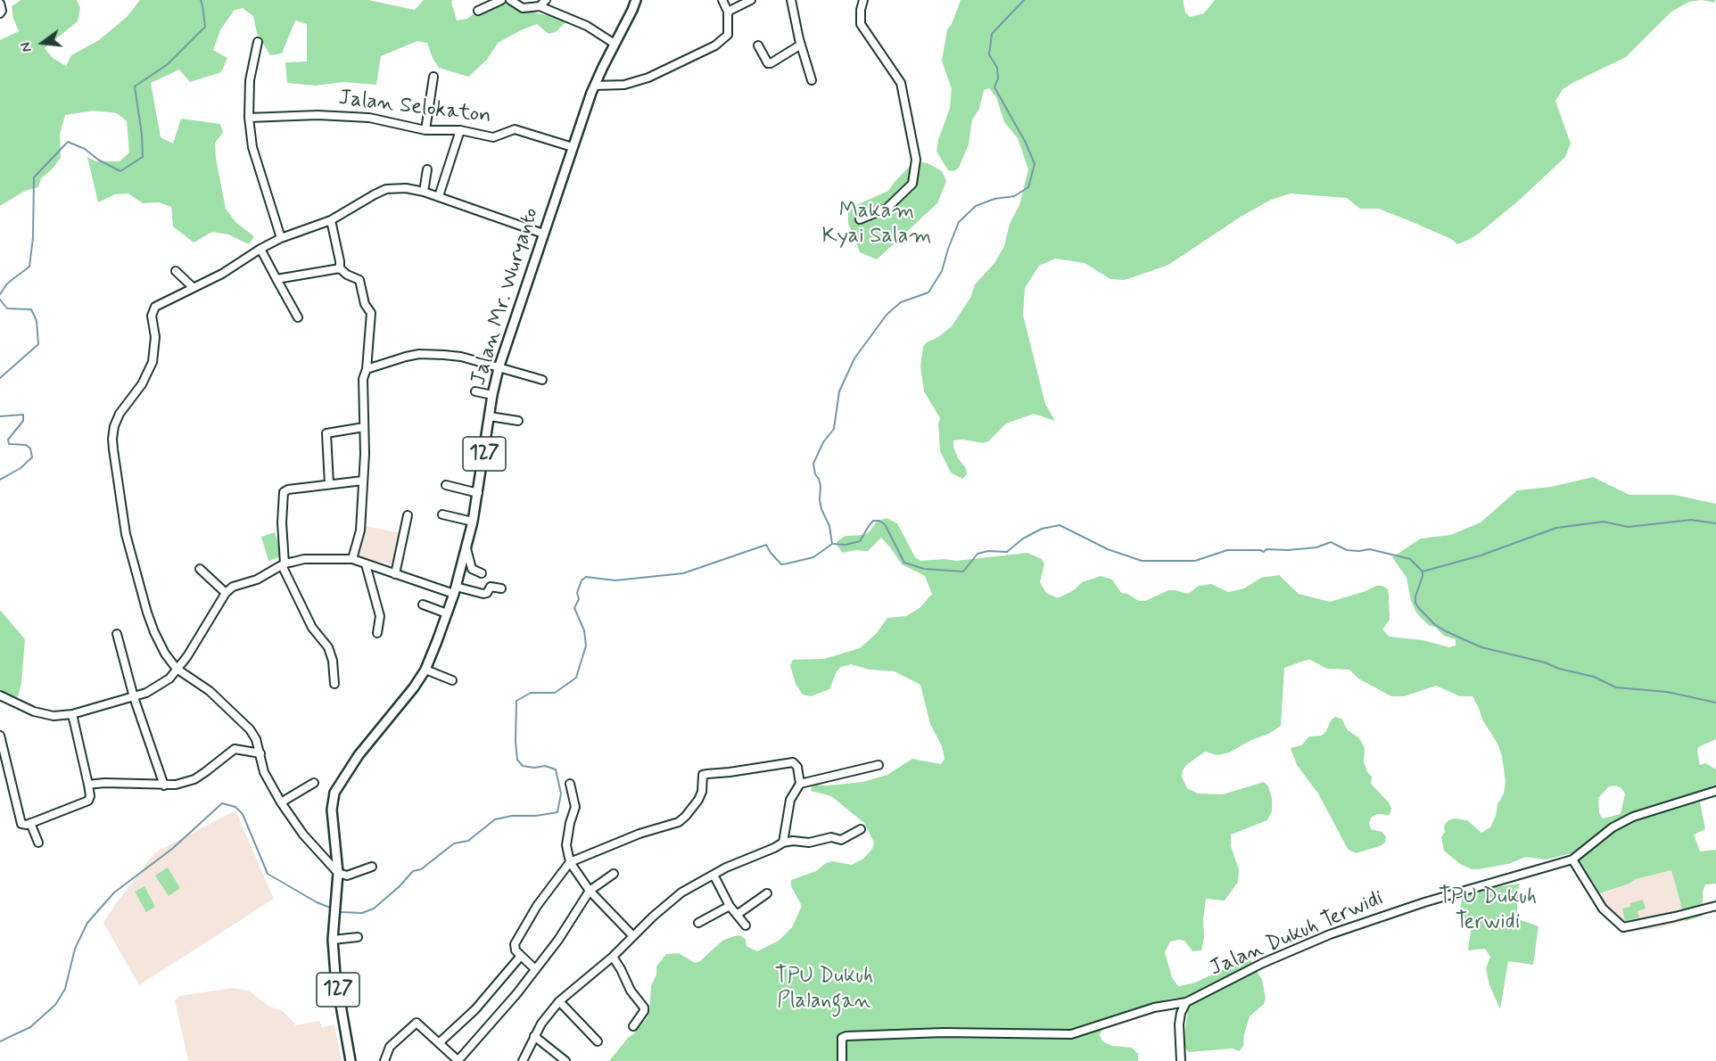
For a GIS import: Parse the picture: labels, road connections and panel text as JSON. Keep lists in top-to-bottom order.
{
  "streets": {
    "main road": ["Jalan Mr. Wuryanto", "127"],
    "street": ["Jalan Selokaton", "Jalan Dukuh Terwidi"]
  },
  "crossings": [
    ["Jalan Selokaton", "Jalan Mr. Wuryanto"]
  ],
  "parks": ["Makam Kyai Salam", "TPU Dukuh Terwidi", "TPU Dukuh Plalangan"],
  "north": "left"
}
